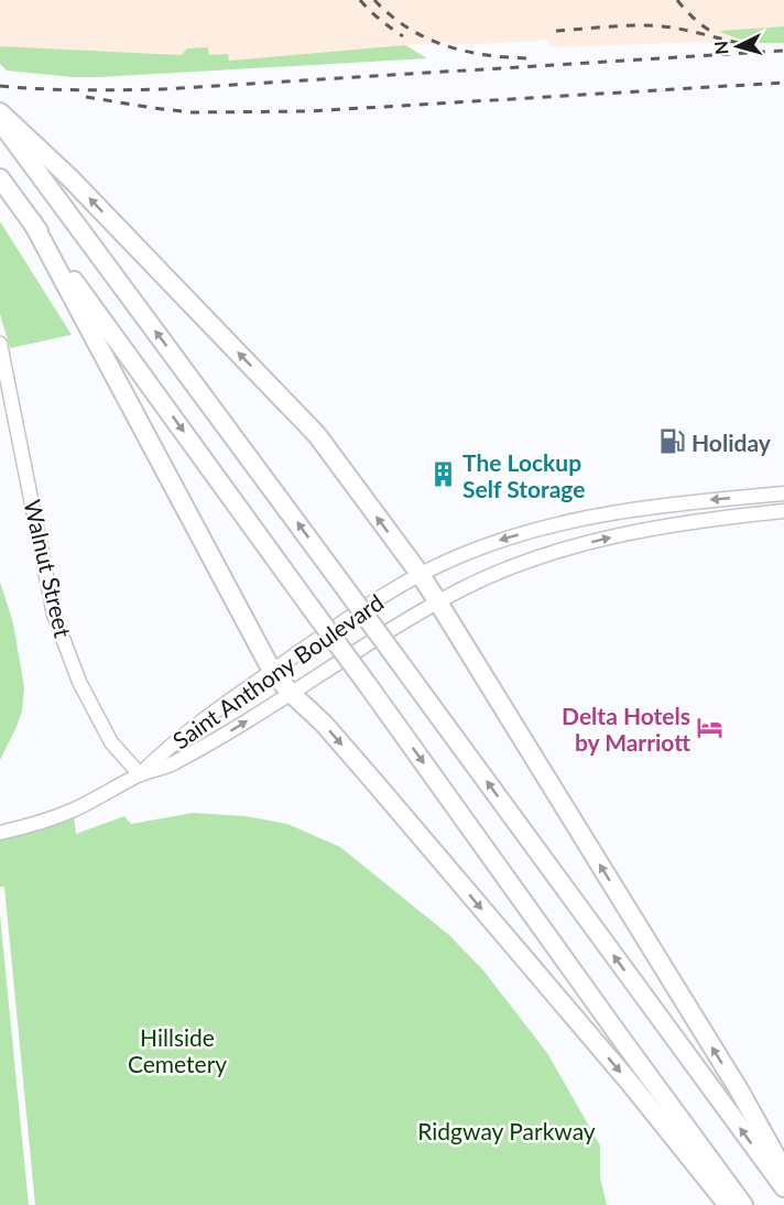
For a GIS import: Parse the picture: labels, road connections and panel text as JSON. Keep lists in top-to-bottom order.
{
  "streets": {
    "main road": ["Walnut Street", "Saint Anthony Boulevard"]
  },
  "crossings": [
    ["Walnut Street", "Saint Anthony Boulevard"]
  ],
  "parks": ["Hillside Cemetery", "Ridgway Parkway"],
  "places": {
    "fuel station": ["Holiday"],
    "building": ["The Lockup Self Storage"],
    "hotel": ["Delta Hotels by Marriott"]
  },
  "north": "left"
}
